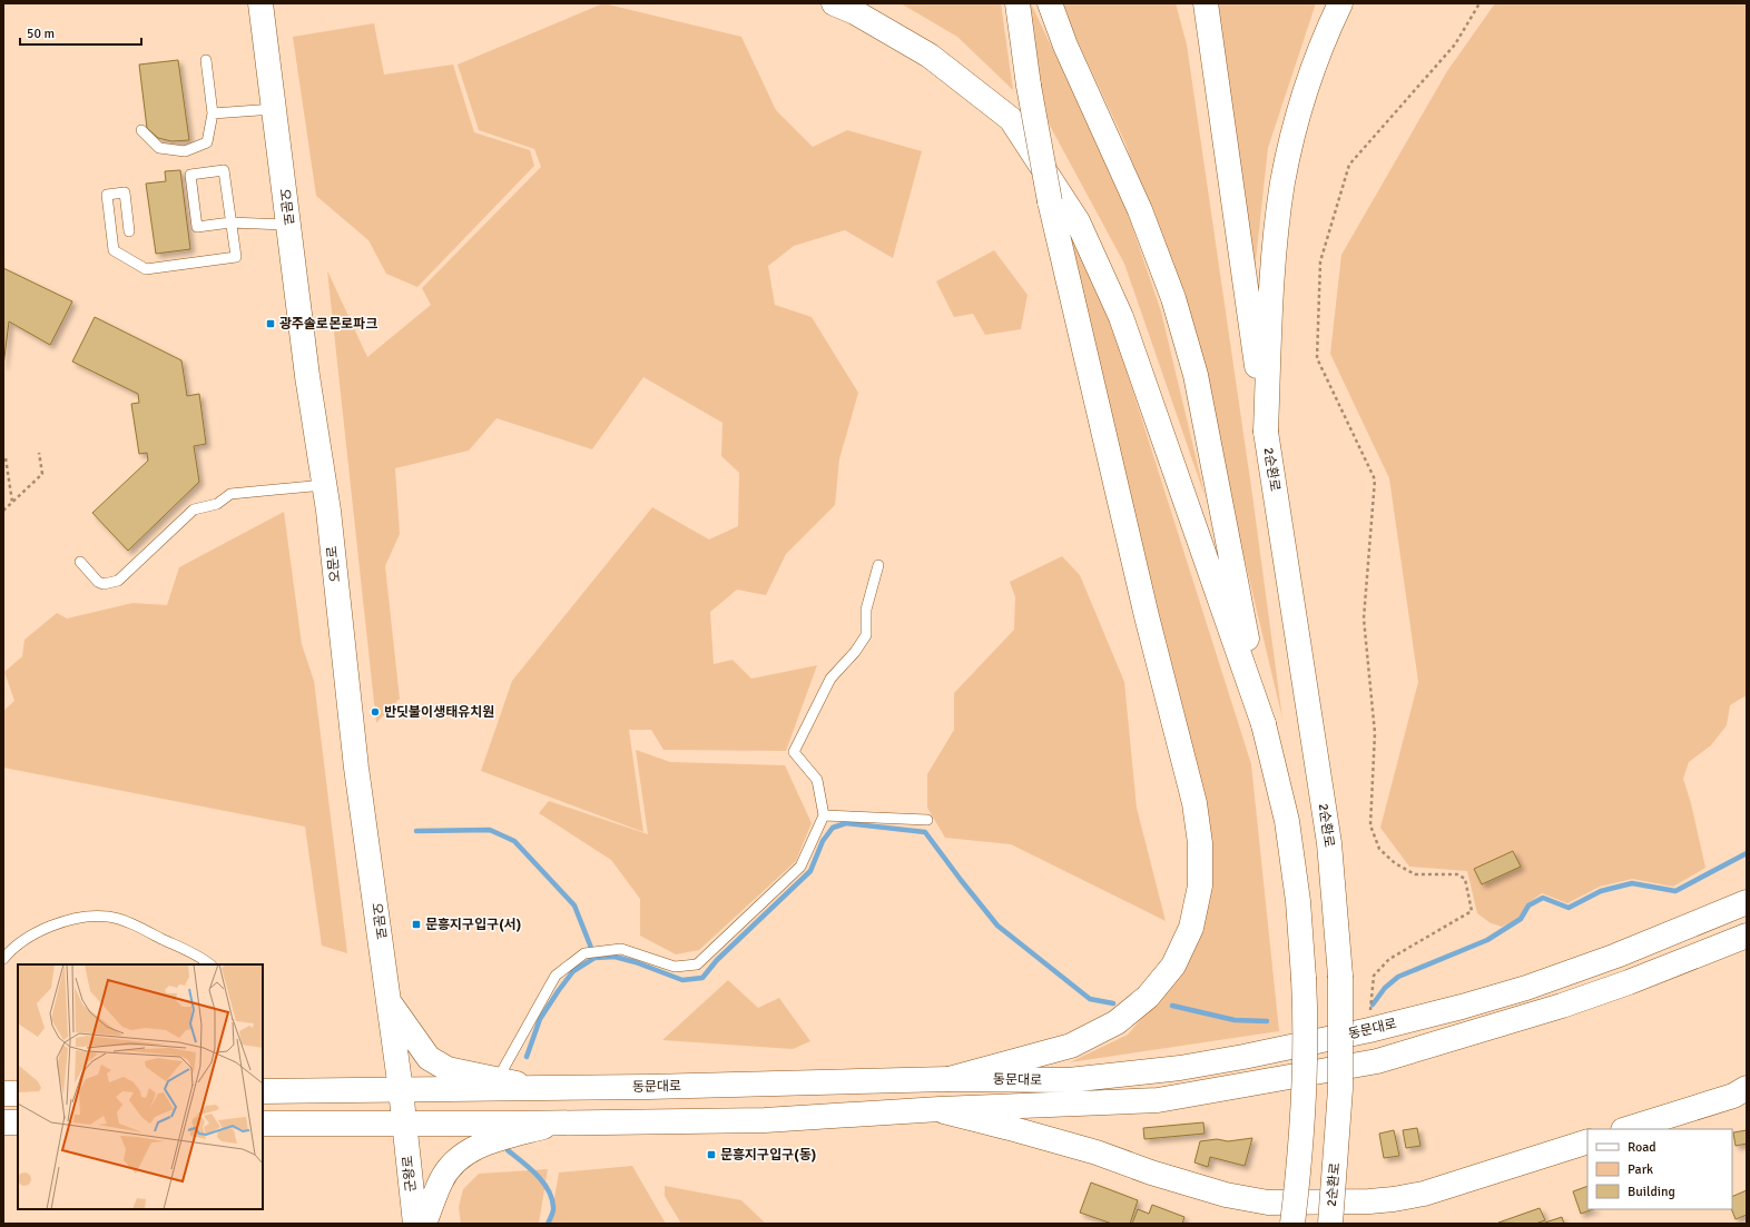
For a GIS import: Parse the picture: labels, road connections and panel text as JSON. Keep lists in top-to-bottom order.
{
  "streets": {
    "main road": [
      "오문로",
      "2순환로",
      "동문대로",
      "군왕로"
    ]
  },
  "crossings": [
    ["오문로", "동문대로"],
    ["오문로", "군왕로"],
    ["동문대로", "군왕로"]
  ],
  "places": {
    "transit": ["광주솔로몬로파크", "문흥지구입구(서)", "문흥지구입구(동)"],
    "other": ["반딧불이생태유치원"]
  },
  "legend": ["Road", "Park", "Building"],
  "scale_bar": "50 m"
}
